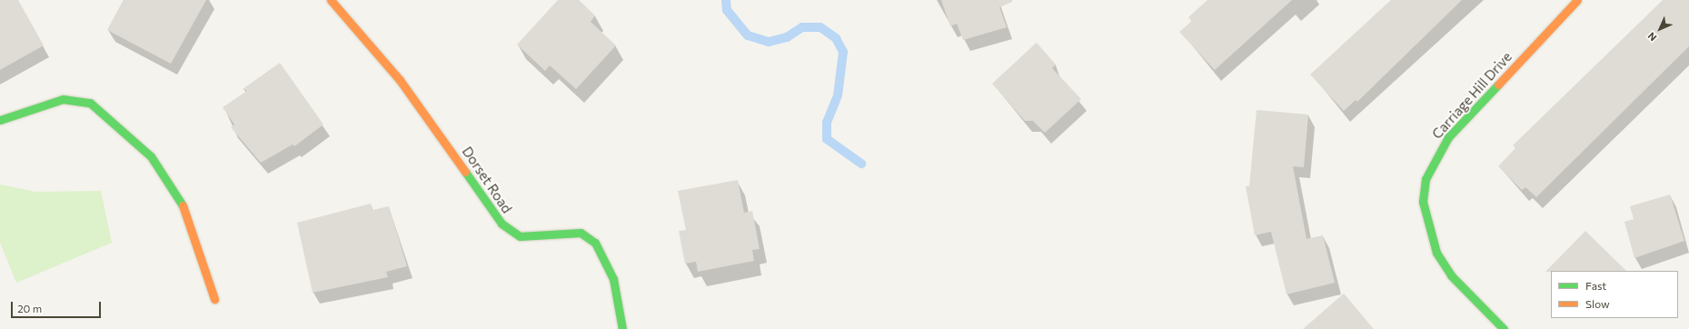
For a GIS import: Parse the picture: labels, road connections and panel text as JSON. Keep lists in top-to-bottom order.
{
  "streets": {
    "street": ["Carriage Hill Drive", "Dorset Road"]
  },
  "legend": ["Fast", "Slow"],
  "scale_bar": "20 m",
  "north": "bottom left"
}
